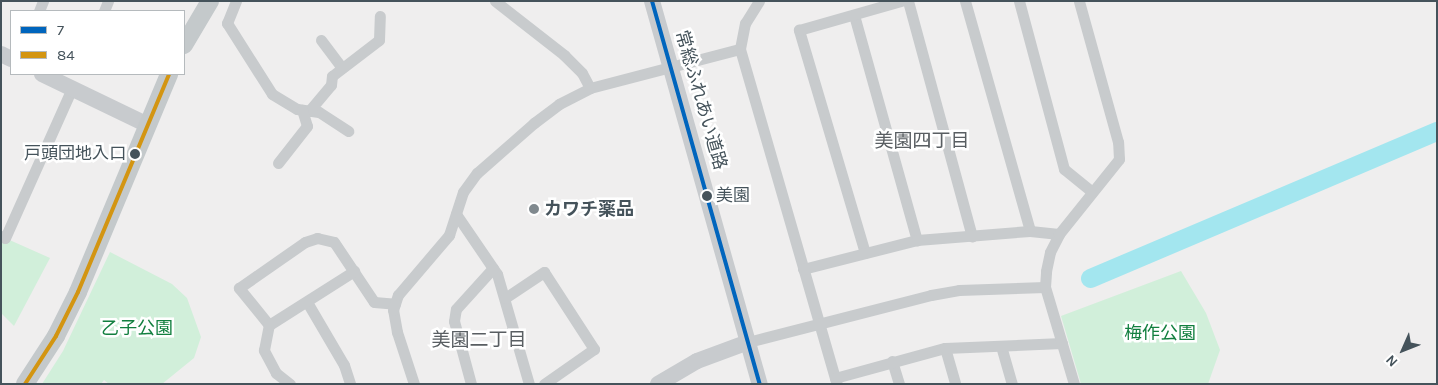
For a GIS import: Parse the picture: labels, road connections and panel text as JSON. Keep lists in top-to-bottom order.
{
  "streets": {
    "street": ["常総ふれあい道路"]
  },
  "districts": ["美園四丁目", "美園二丁目"],
  "parks": ["乙子公園", "梅作公園"],
  "places": ["戸頭団地入口", "美園", "カワチ薬品"],
  "lines": ["transit line 7", "transit line 84"],
  "legend": ["7", "84"],
  "north": "bottom left"
}
